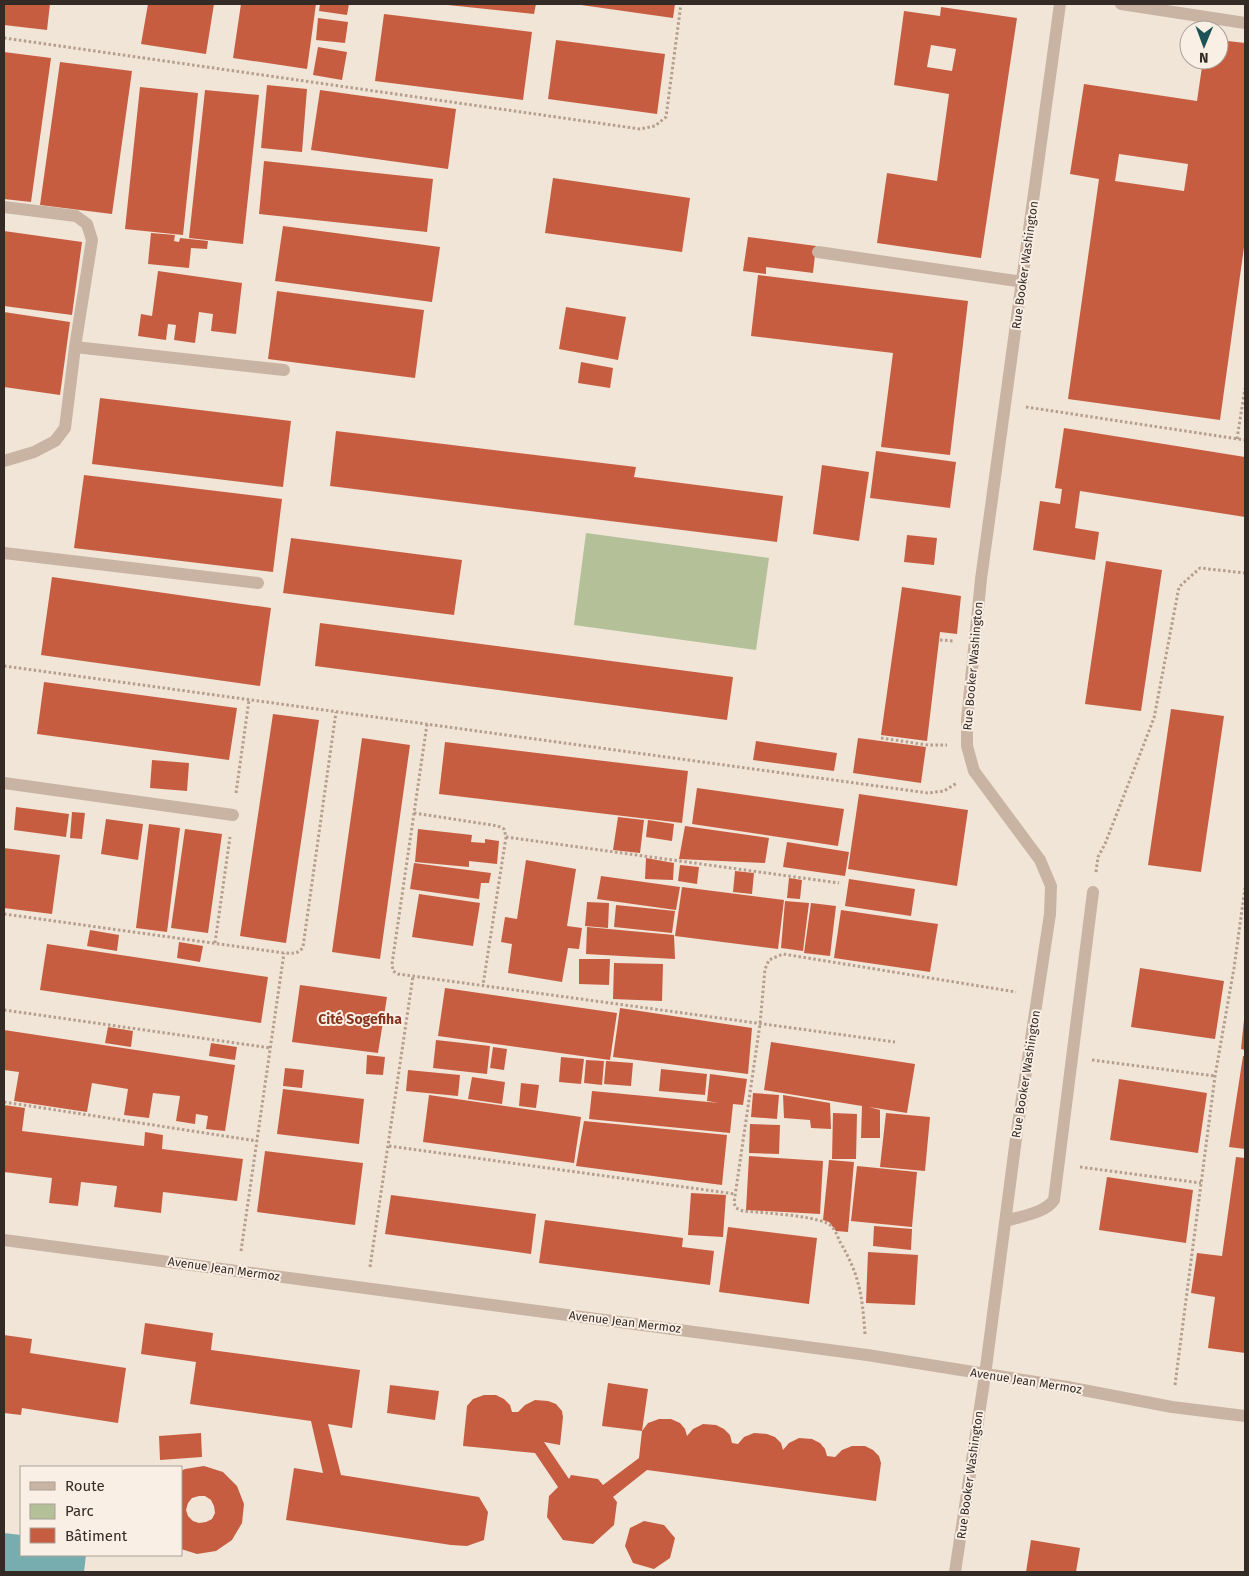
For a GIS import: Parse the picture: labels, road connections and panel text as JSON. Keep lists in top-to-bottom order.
{
  "streets": {
    "street": ["Rue Booker Washington", "Avenue Jean Mermoz"]
  },
  "crossings": [
    ["Rue Booker Washington", "Avenue Jean Mermoz"]
  ],
  "districts": ["Cité Sogefiha"],
  "legend": ["Route", "Parc", "Bâtiment"],
  "north": "bottom"
}
